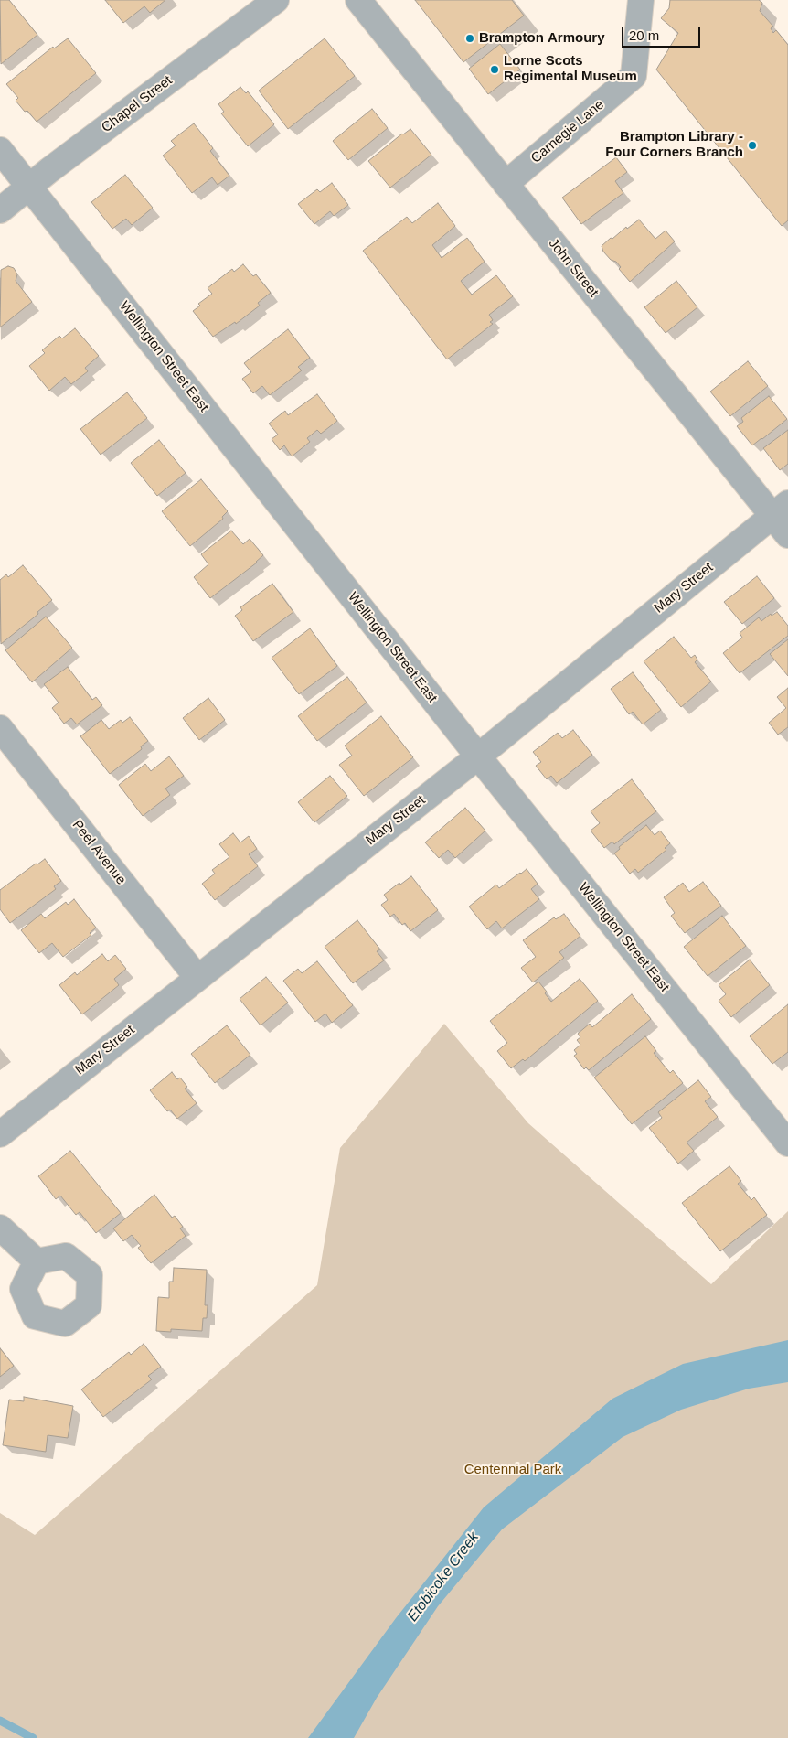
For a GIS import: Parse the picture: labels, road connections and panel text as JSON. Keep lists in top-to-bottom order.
{
  "streets": {
    "street": [
      "Chapel Street",
      "Carnegie Lane",
      "John Street",
      "Wellington Street East",
      "Mary Street",
      "Peel Avenue"
    ]
  },
  "crossings": [
    ["Chapel Street", "Wellington Street East"],
    ["Carnegie Lane", "John Street"],
    ["John Street", "Mary Street"],
    ["Wellington Street East", "Mary Street"],
    ["Mary Street", "Peel Avenue"]
  ],
  "water": ["Etobicoke Creek"],
  "parks": ["Centennial Park"],
  "places": ["Brampton Armoury", "Lorne Scots Regimental Museum", "Brampton Library - Four Corners Branch"],
  "scale_bar": "20 m"
}
